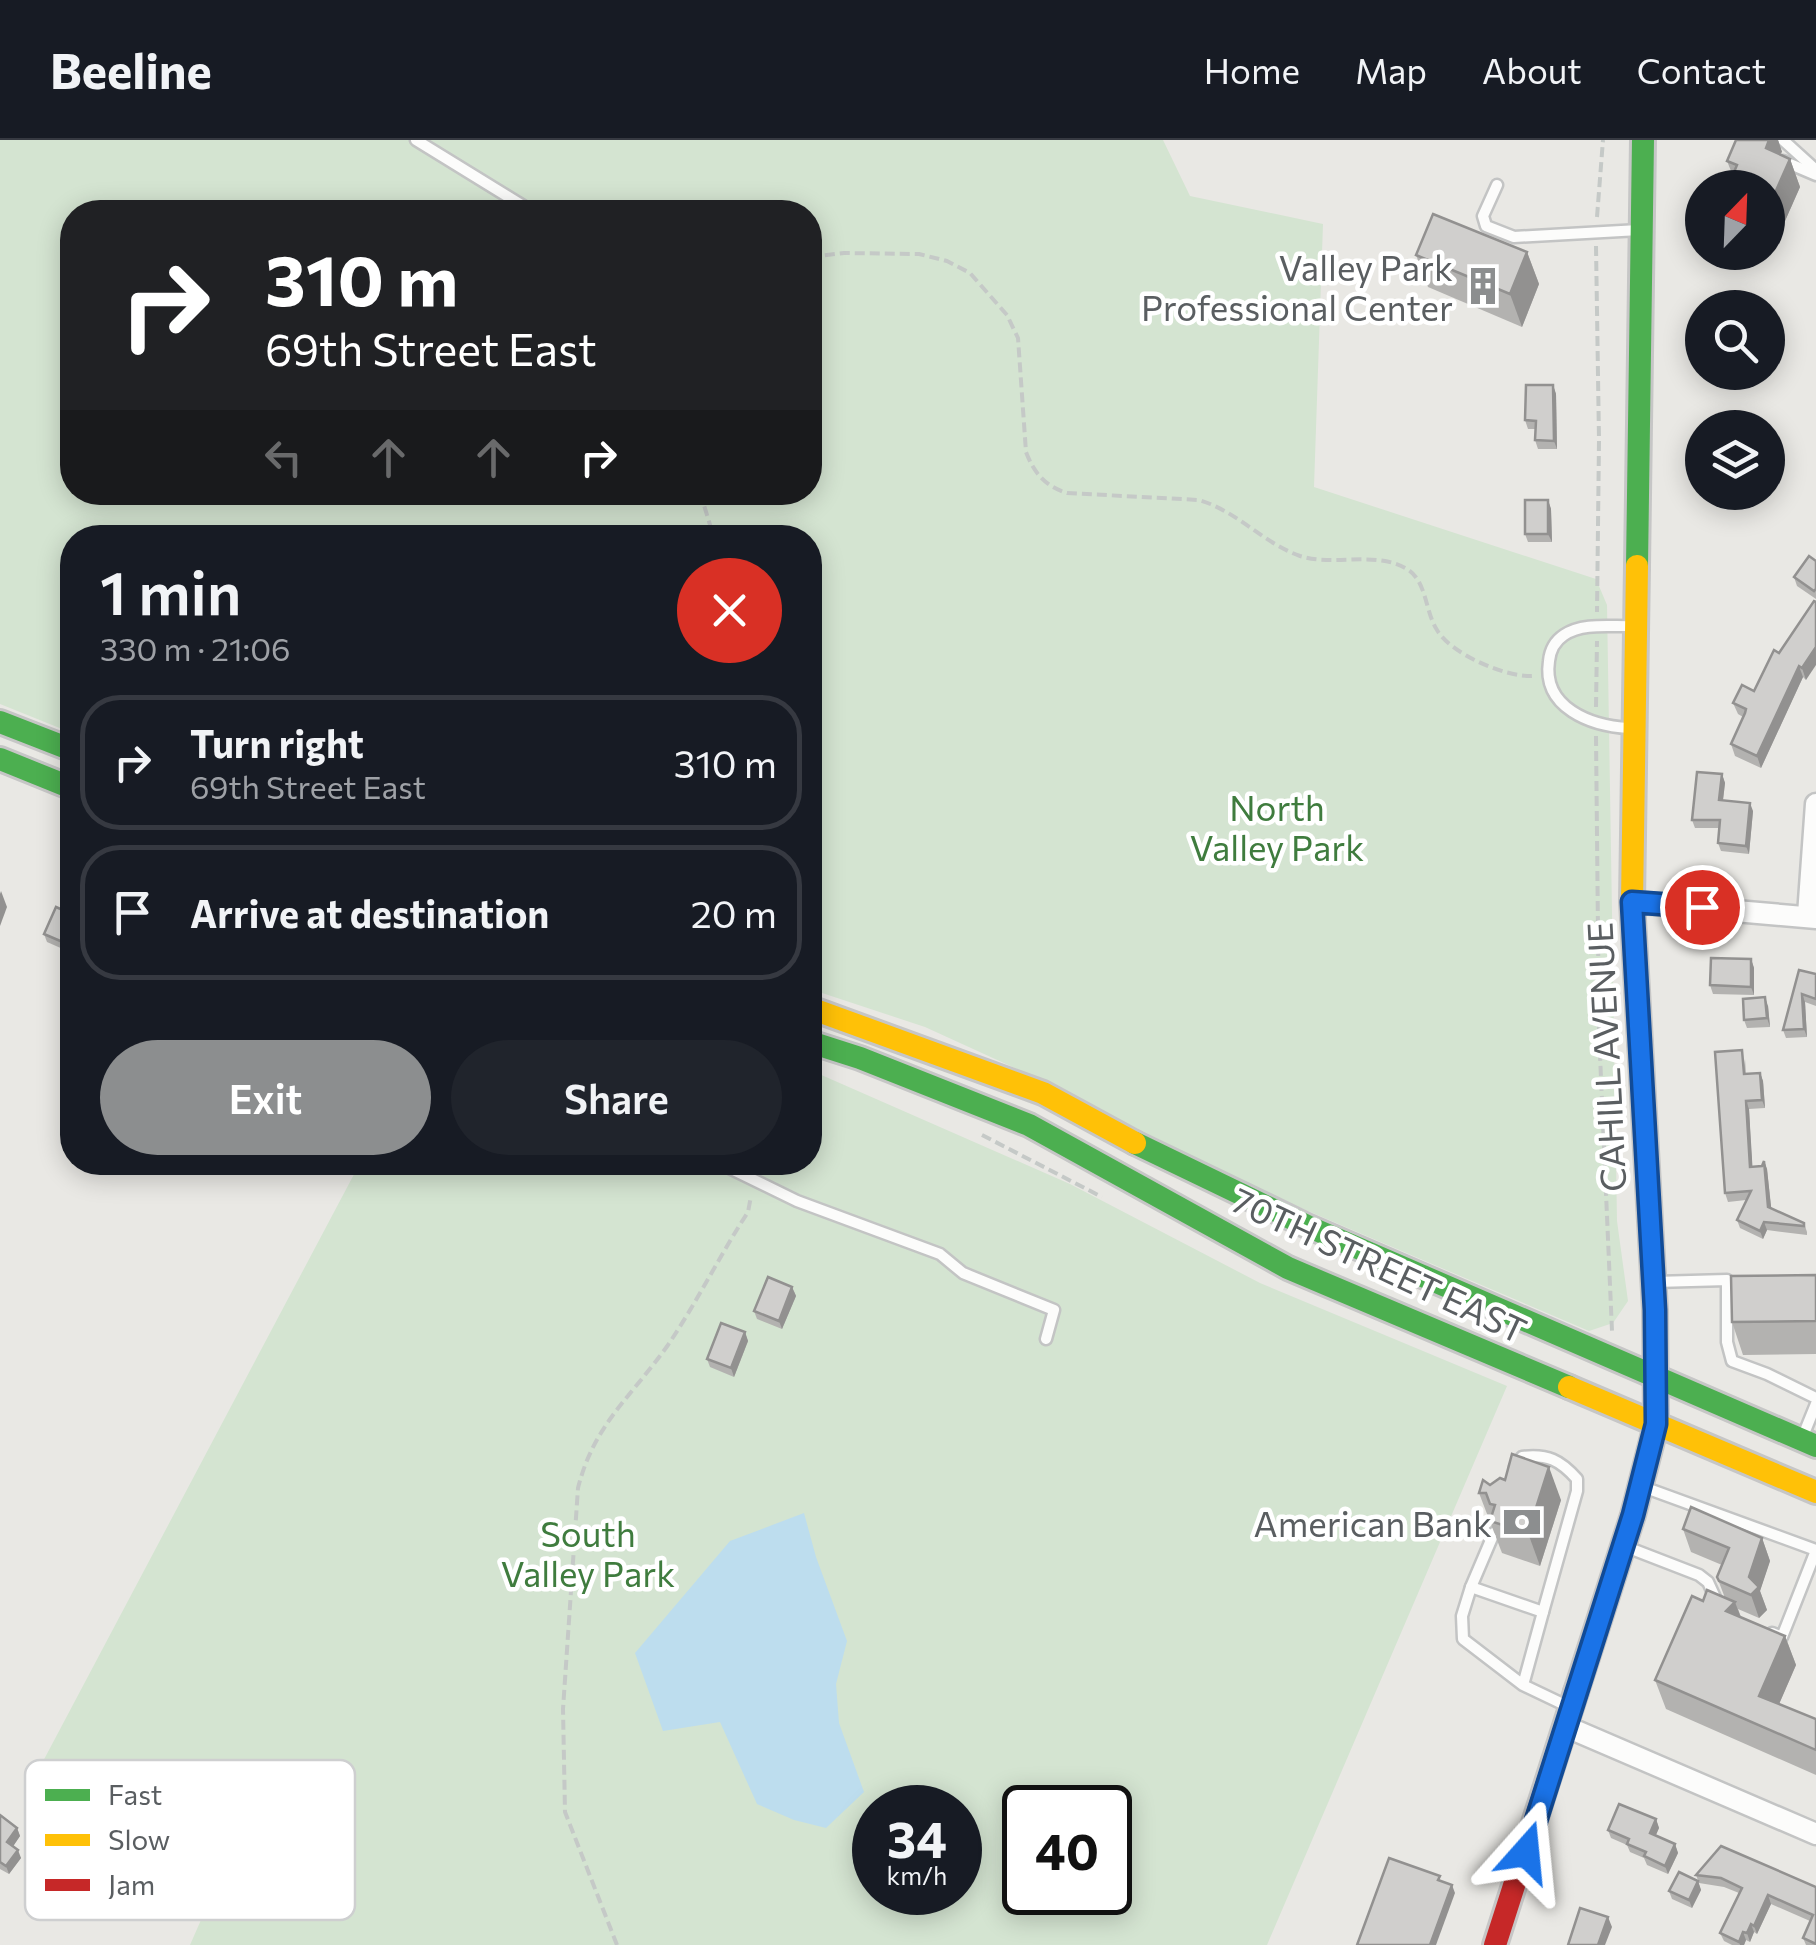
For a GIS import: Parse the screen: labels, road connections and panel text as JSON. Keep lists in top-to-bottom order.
{
  "streets": {
    "main road": ["CAHILL AVENUE", "70TH STREET EAST"]
  },
  "crossings": [
    ["CAHILL AVENUE", "70TH STREET EAST"]
  ],
  "parks": ["North Valley Park", "South Valley Park"],
  "places": {
    "building": ["Valley Park Professional Center"],
    "bank": ["American Bank"]
  },
  "legend": ["Fast", "Slow", "Jam"],
  "north": "top right",
  "page": {
    "header": "Beeline",
    "nav": [
      "Home",
      "Map",
      "About",
      "Contact"
    ],
    "turn": ["310 m", "69th Street East"],
    "heading": ["1 min", "330 m · 21:06"],
    "list": [
      {
        "name": "Turn right",
        "note": "69th Street East",
        "value": "310 m"
      },
      {
        "name": "Arrive at destination",
        "value": "20 m"
      }
    ],
    "buttons": ["Exit", "Share"],
    "speed": "34 km/h",
    "limit": "40"
  }
}
